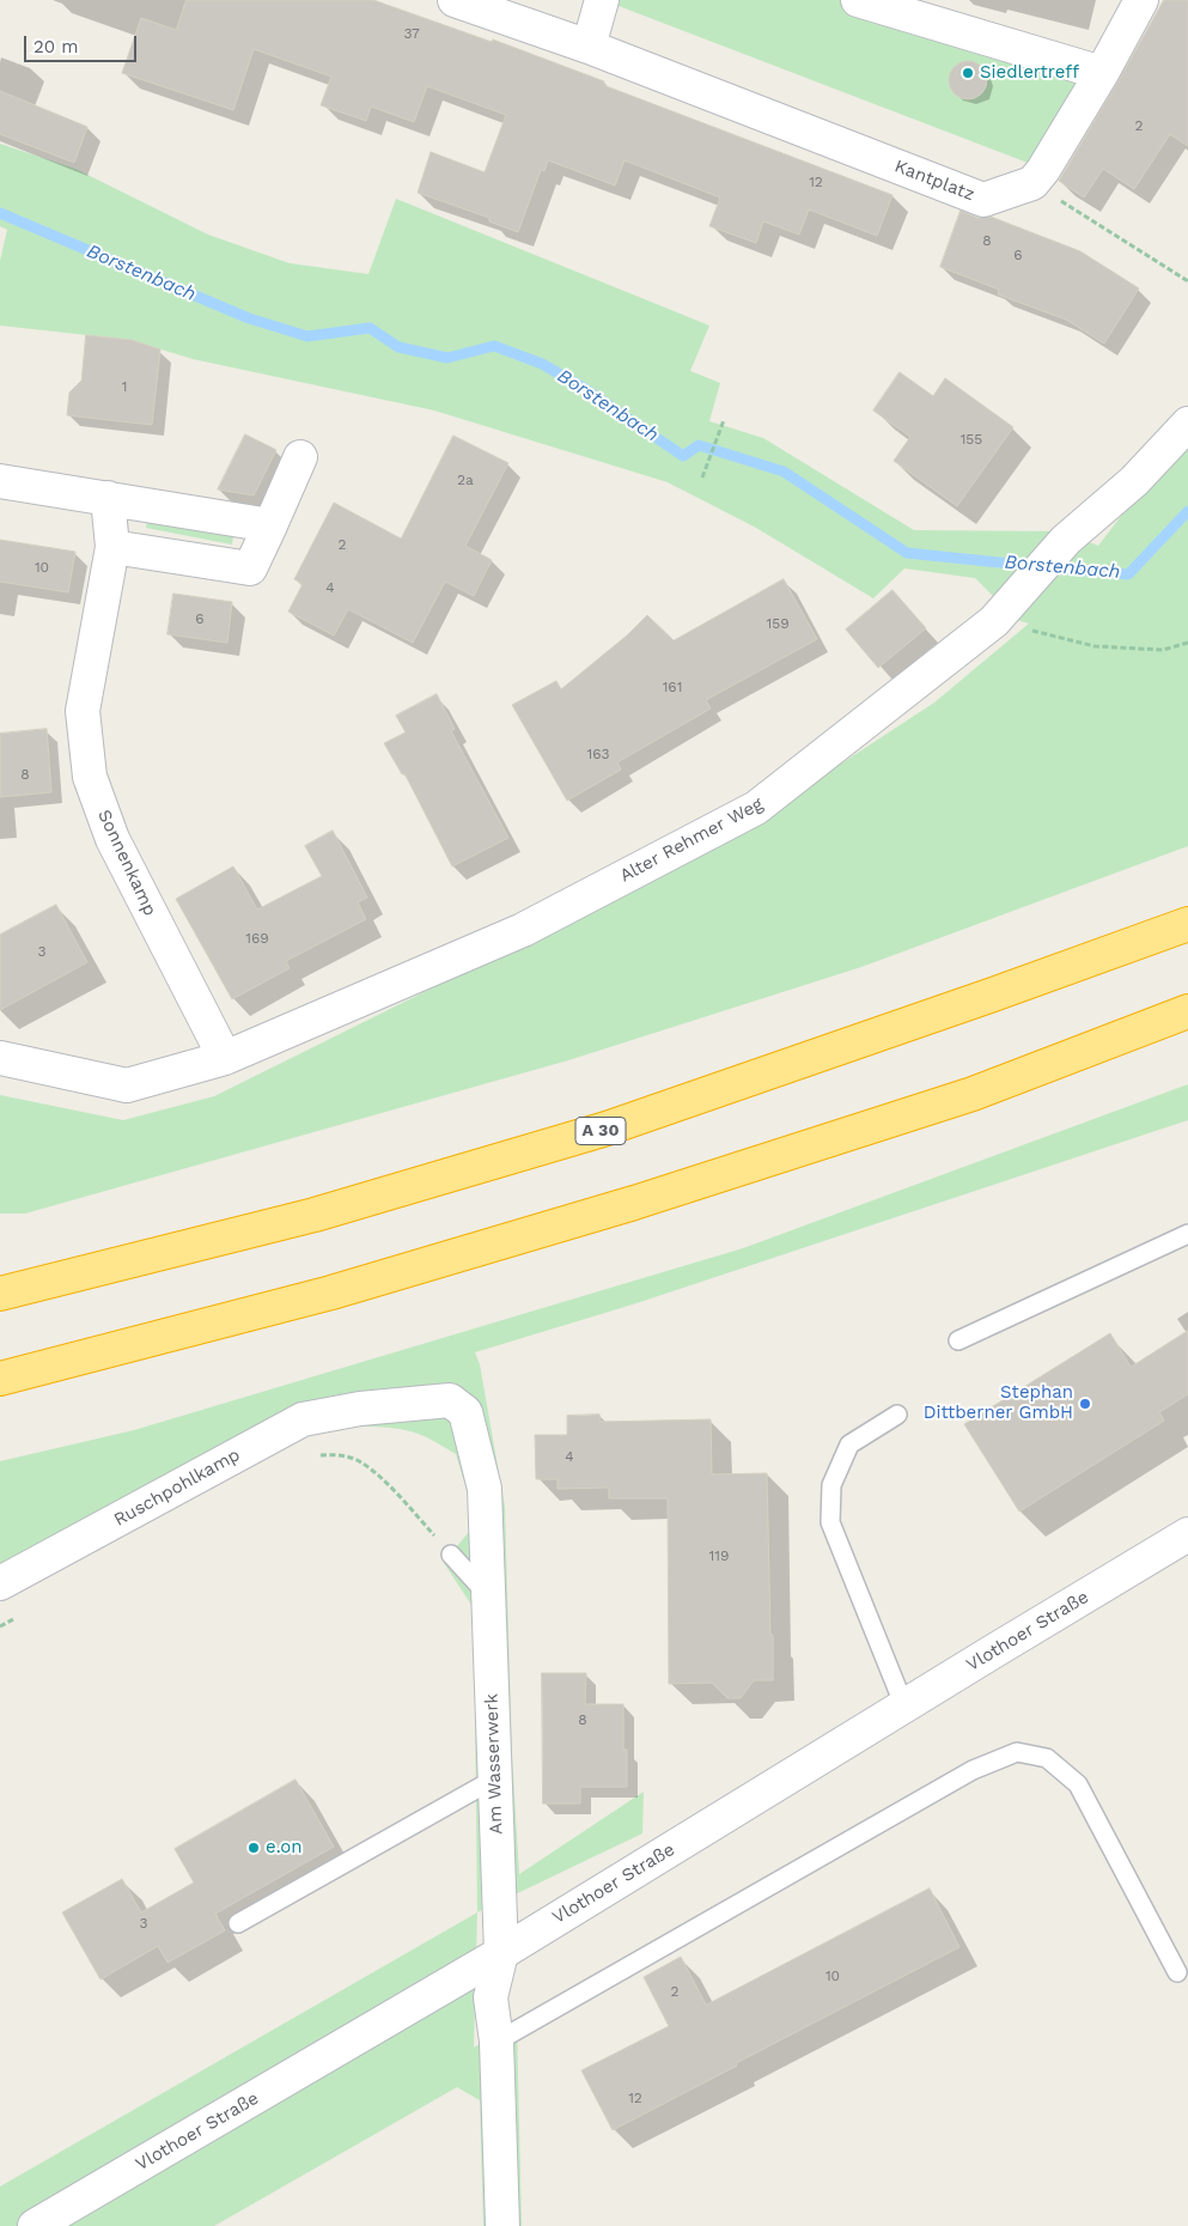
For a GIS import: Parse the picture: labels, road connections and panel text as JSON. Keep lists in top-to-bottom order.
{
  "streets": {
    "highway": ["A 30"],
    "street": [
      "Kantplatz",
      "Alter Rehmer Weg",
      "Sonnenkamp",
      "Ruschpohlkamp",
      "Vlothoer Straße",
      "Am Wasserwerk"
    ]
  },
  "crossings": [
    ["Alter Rehmer Weg", "Sonnenkamp"],
    ["Ruschpohlkamp", "Am Wasserwerk"],
    ["Vlothoer Straße", "Am Wasserwerk"]
  ],
  "water": ["Borstenbach"],
  "places": ["Siedlertreff", "Stephan Dittberner GmbH", "e.on"],
  "house_numbers": [
    "37",
    "2",
    "12",
    "8",
    "6",
    "1",
    "155",
    "2a",
    "2",
    "10",
    "4",
    "6",
    "159",
    "161",
    "163",
    "8",
    "169",
    "3",
    "4",
    "119",
    "8",
    "3",
    "10",
    "2",
    "12"
  ],
  "scale_bar": "20 m"
}
